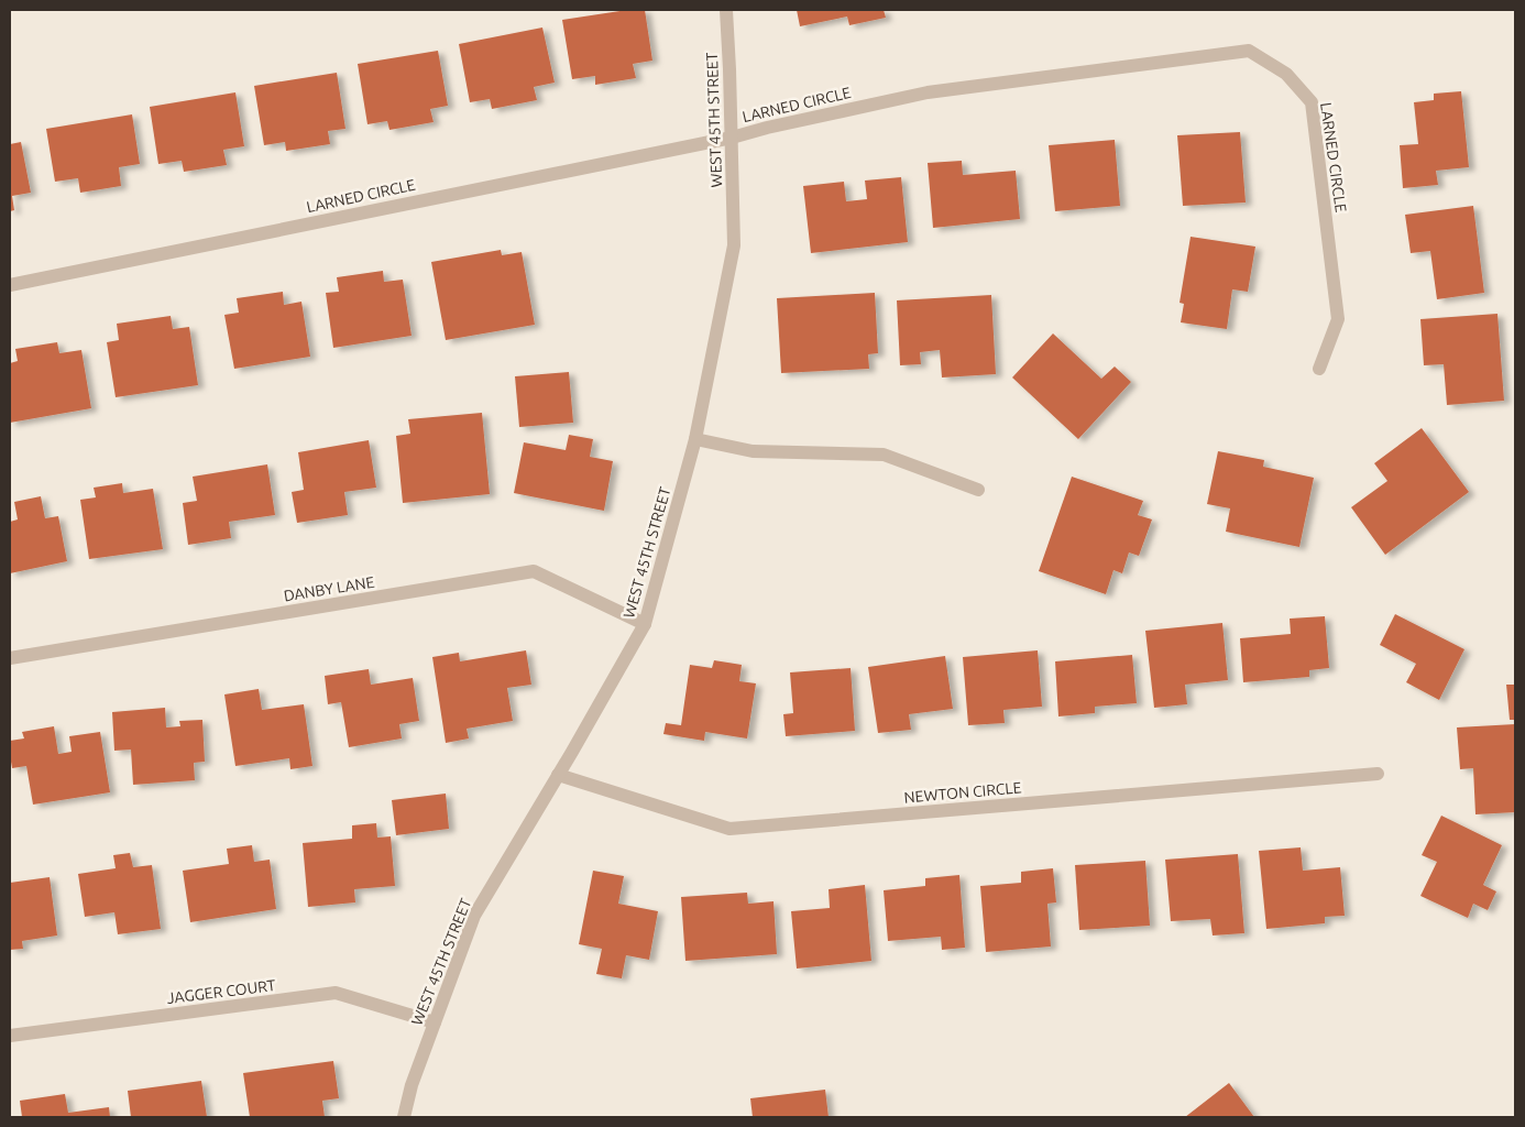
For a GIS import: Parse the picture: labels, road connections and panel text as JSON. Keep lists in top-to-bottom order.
{
  "streets": {
    "street": [
      "LARNED CIRCLE",
      "WEST 45TH STREET",
      "DANBY LANE",
      "NEWTON CIRCLE",
      "JAGGER COURT"
    ]
  },
  "crossings": [
    ["LARNED CIRCLE", "WEST 45TH STREET"],
    ["WEST 45TH STREET", "DANBY LANE"],
    ["WEST 45TH STREET", "NEWTON CIRCLE"],
    ["WEST 45TH STREET", "JAGGER COURT"]
  ]
}
